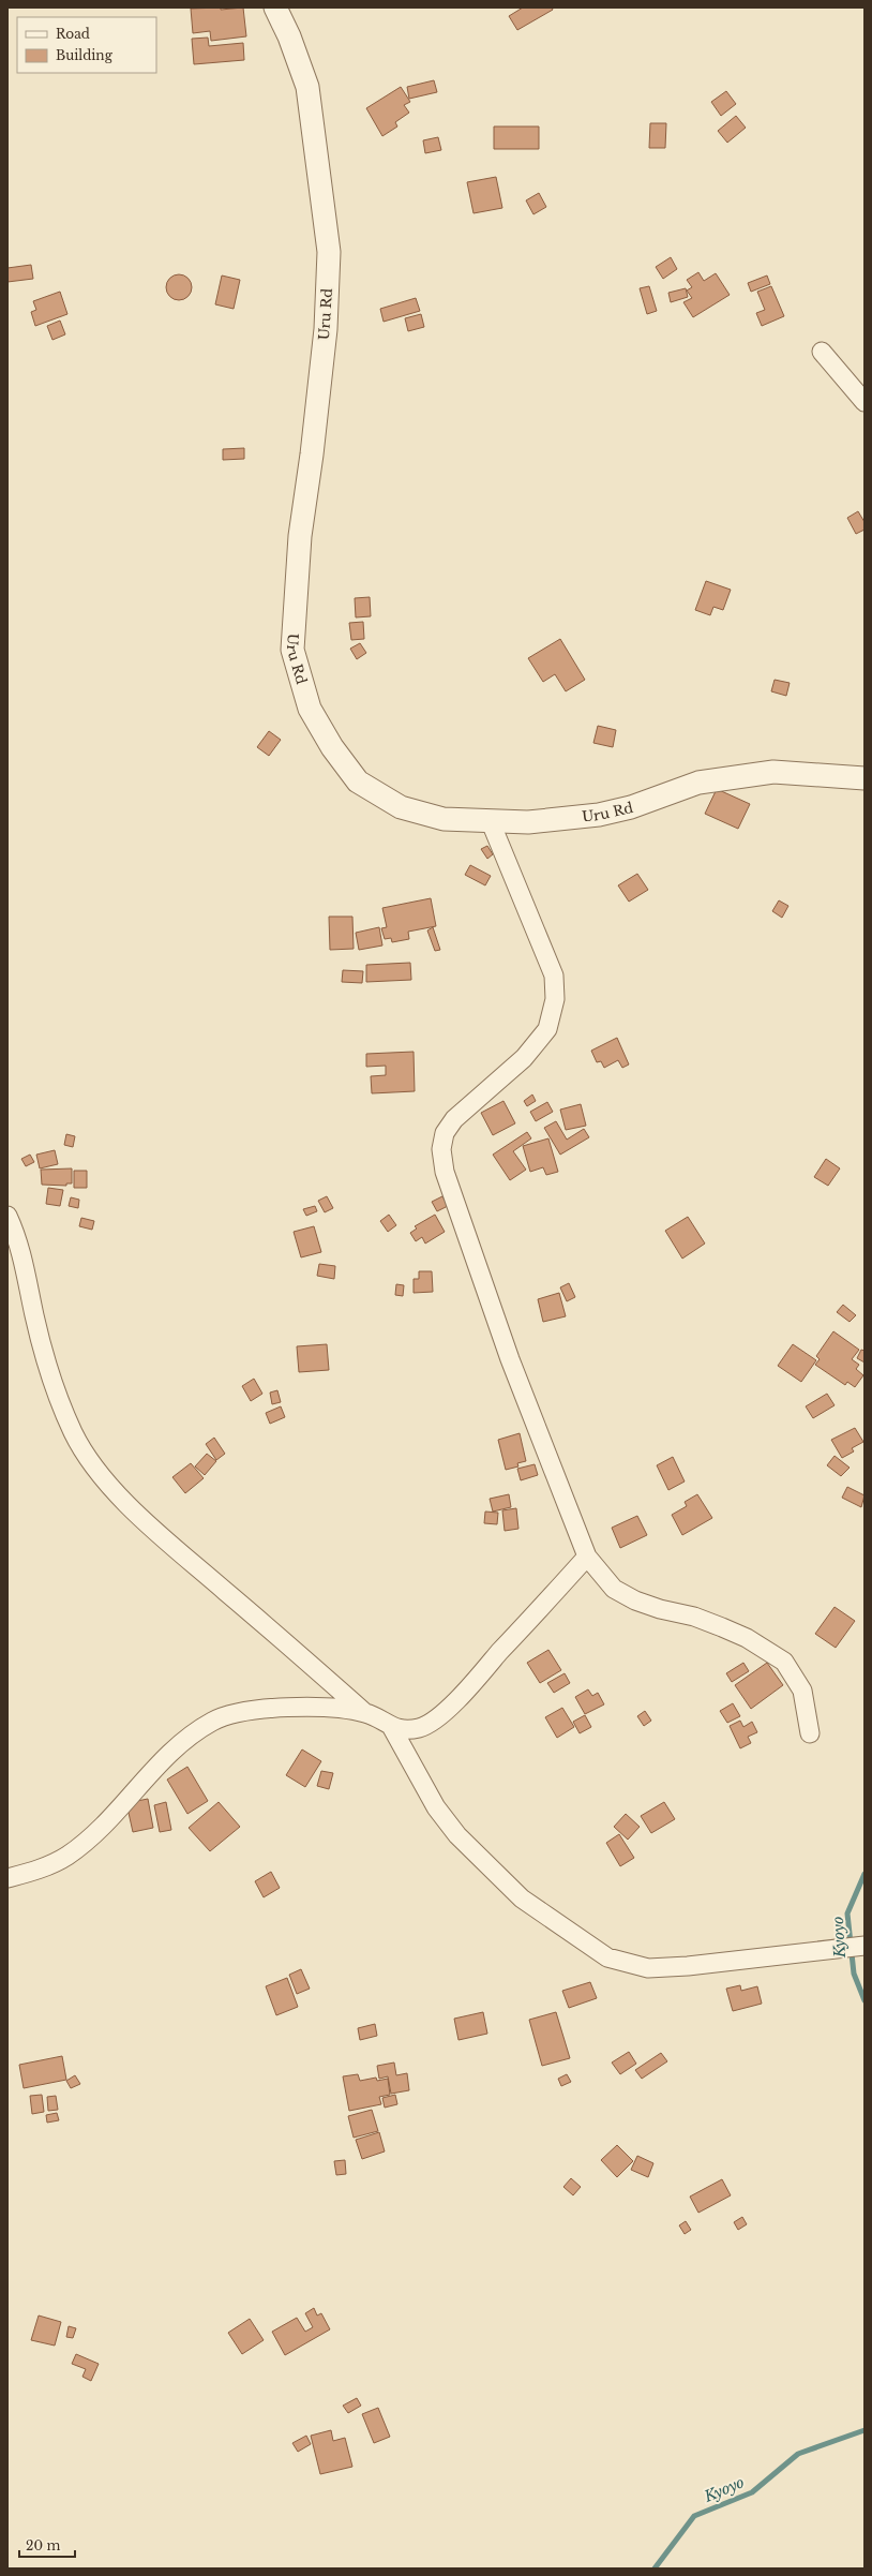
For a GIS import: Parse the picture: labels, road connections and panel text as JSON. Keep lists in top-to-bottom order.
{
  "streets": {
    "street": ["Uru Rd"]
  },
  "water": ["Kyoyo"],
  "legend": ["Road", "Building"],
  "scale_bar": "20 m"
}
